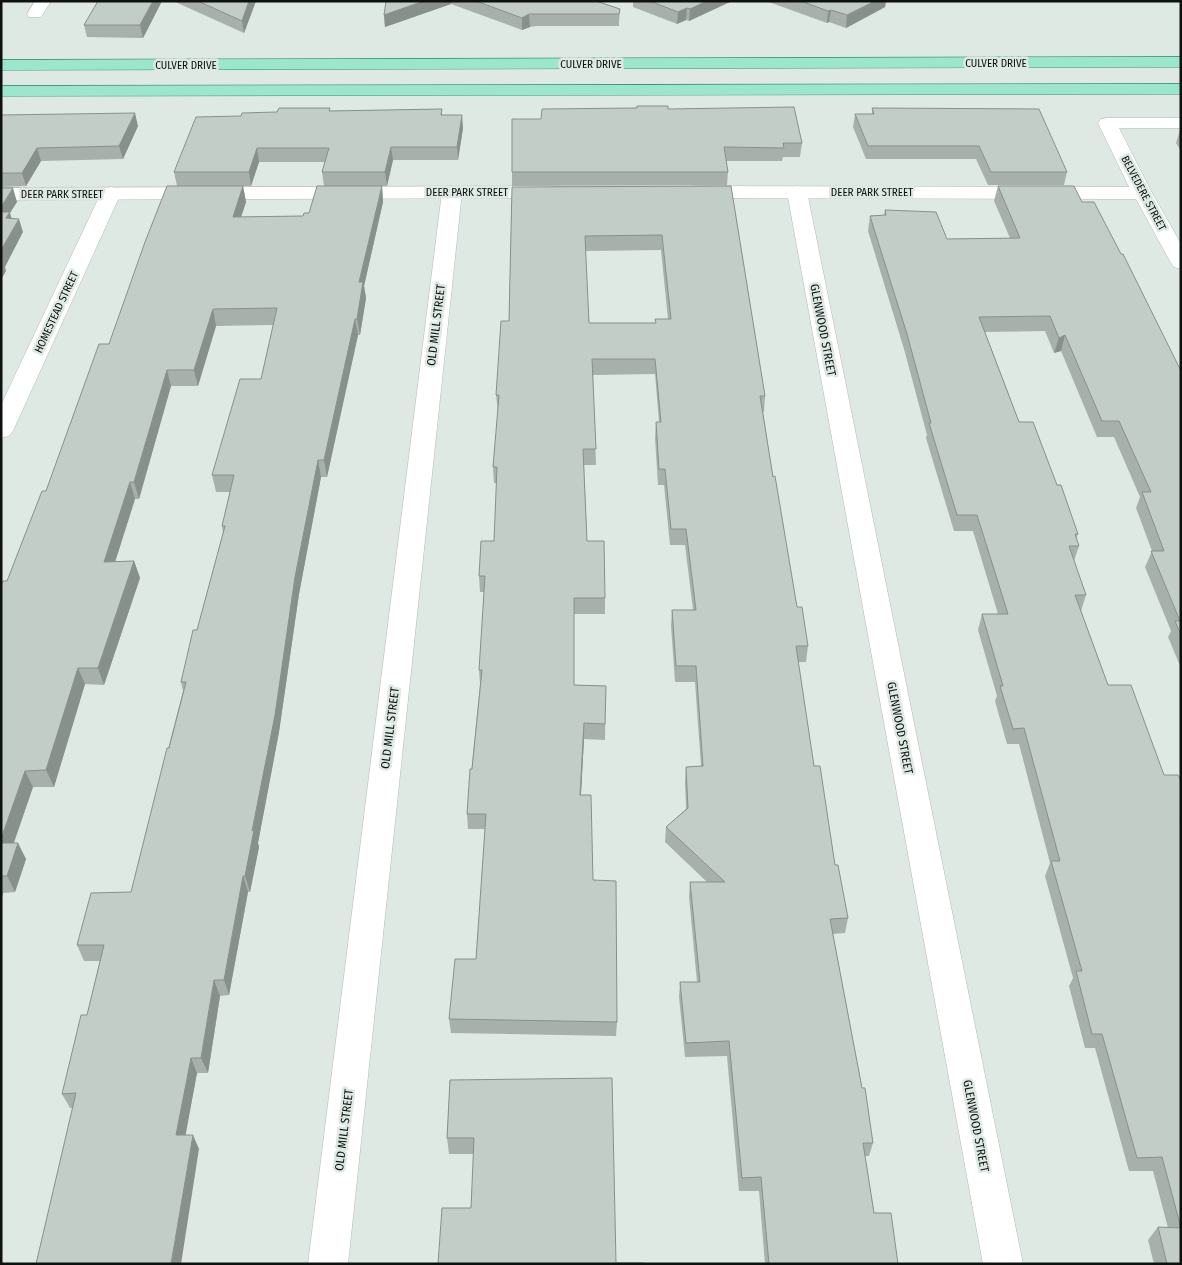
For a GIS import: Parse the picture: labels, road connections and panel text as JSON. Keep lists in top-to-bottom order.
{
  "streets": {
    "main road": ["CULVER DRIVE"],
    "street": [
      "DEER PARK STREET",
      "BELVEDERE STREET",
      "HOMESTEAD STREET",
      "OLD MILL STREET",
      "GLENWOOD STREET"
    ]
  },
  "crossings": [
    ["DEER PARK STREET", "BELVEDERE STREET"],
    ["DEER PARK STREET", "HOMESTEAD STREET"],
    ["DEER PARK STREET", "OLD MILL STREET"],
    ["DEER PARK STREET", "GLENWOOD STREET"]
  ]
}
